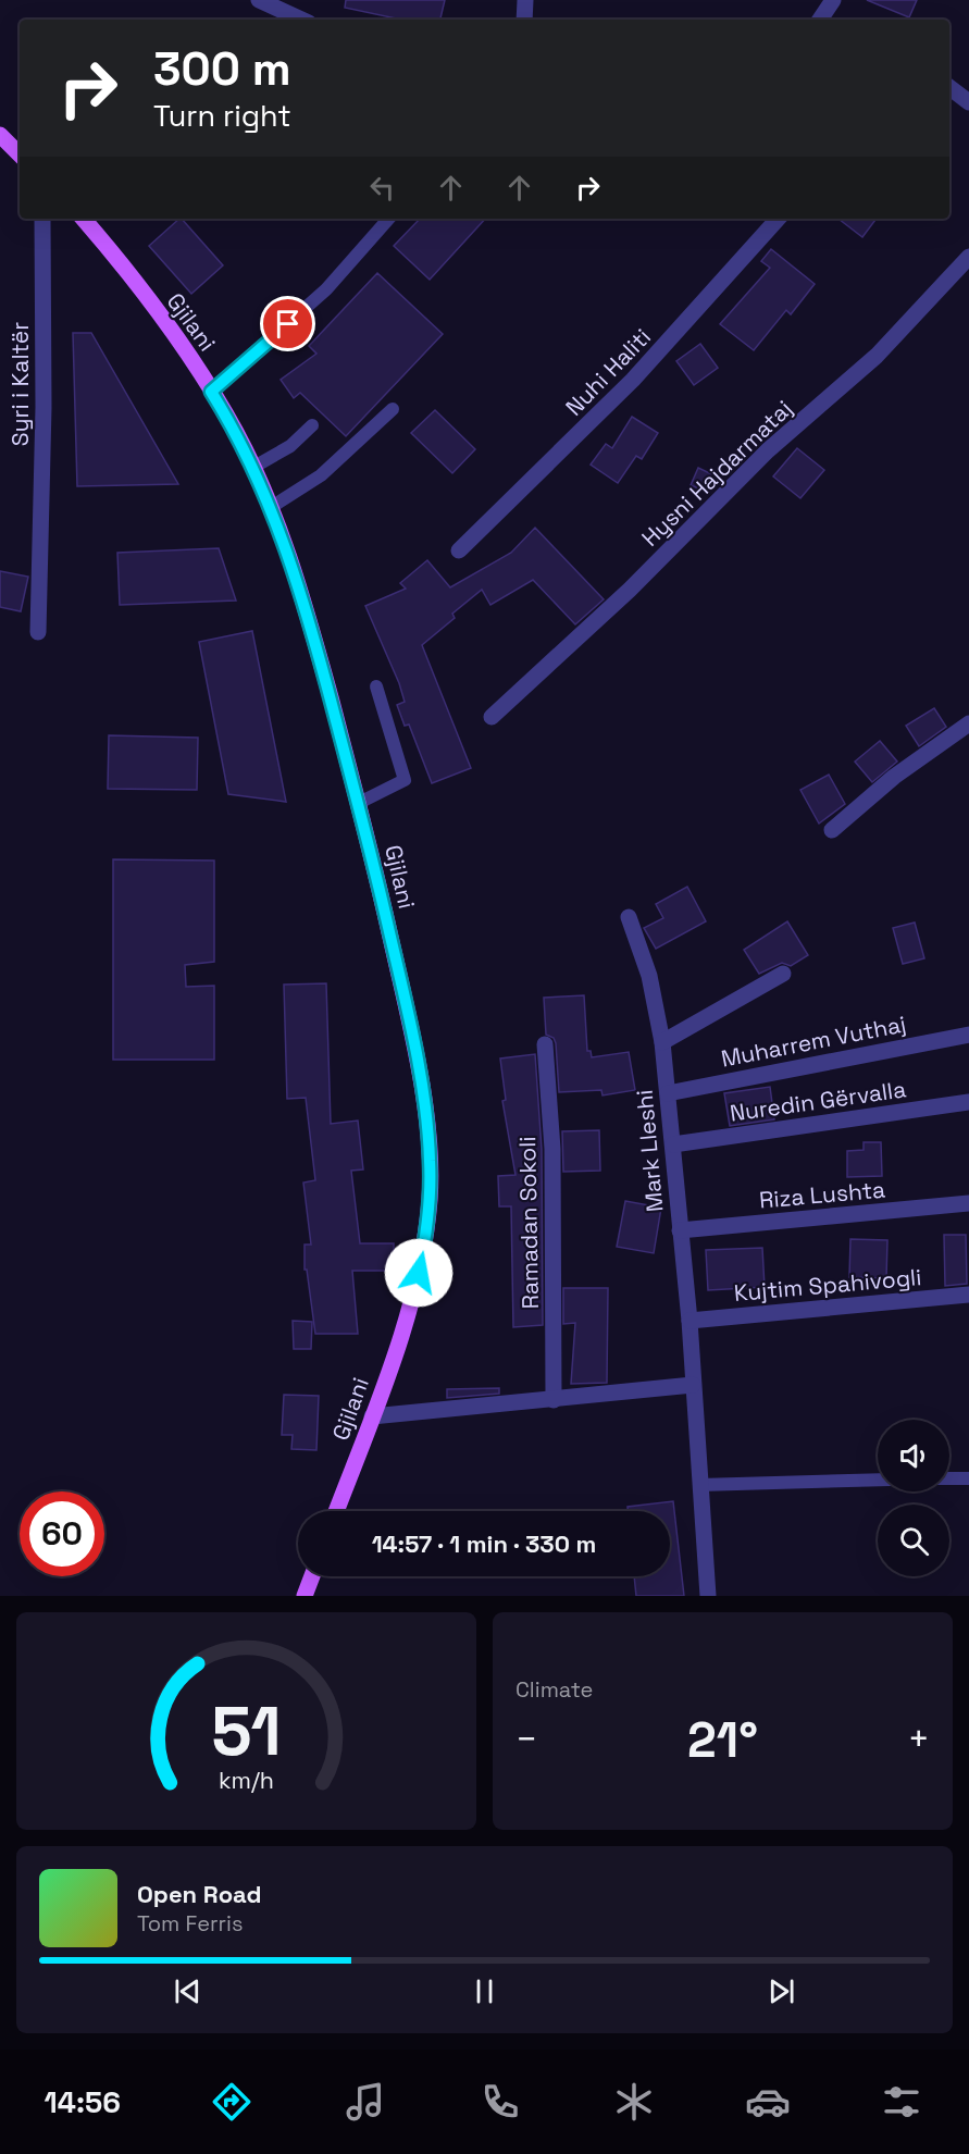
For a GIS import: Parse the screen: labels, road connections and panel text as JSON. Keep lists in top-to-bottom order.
{
  "streets": {
    "main road": ["Gjilani"],
    "street": [
      "Nuhi Haliti",
      "Syri i Kaltër",
      "Hysni Hajdarmataj",
      "Muharrem Vuthaj",
      "Nuredin Gërvalla",
      "Mark Lleshi",
      "Riza Lushta",
      "Ramadan Sokoli",
      "Kujtim Spahivogli"
    ]
  },
  "crossings": [
    ["Muharrem Vuthaj", "Mark Lleshi"],
    ["Nuredin Gërvalla", "Mark Lleshi"],
    ["Mark Lleshi", "Riza Lushta"],
    ["Mark Lleshi", "Kujtim Spahivogli"]
  ],
  "page": {
    "turn": ["300 m", "Turn right"],
    "limit": "60",
    "trip": "14:57 · 1 min · 330 m",
    "tile": "Climate",
    "heat": ["−", "21°", "+"],
    "song": ["Open Road", "Tom Ferris"],
    "tabs": "14:56",
    "gauge": ["51", "km/h"]
  }
}
